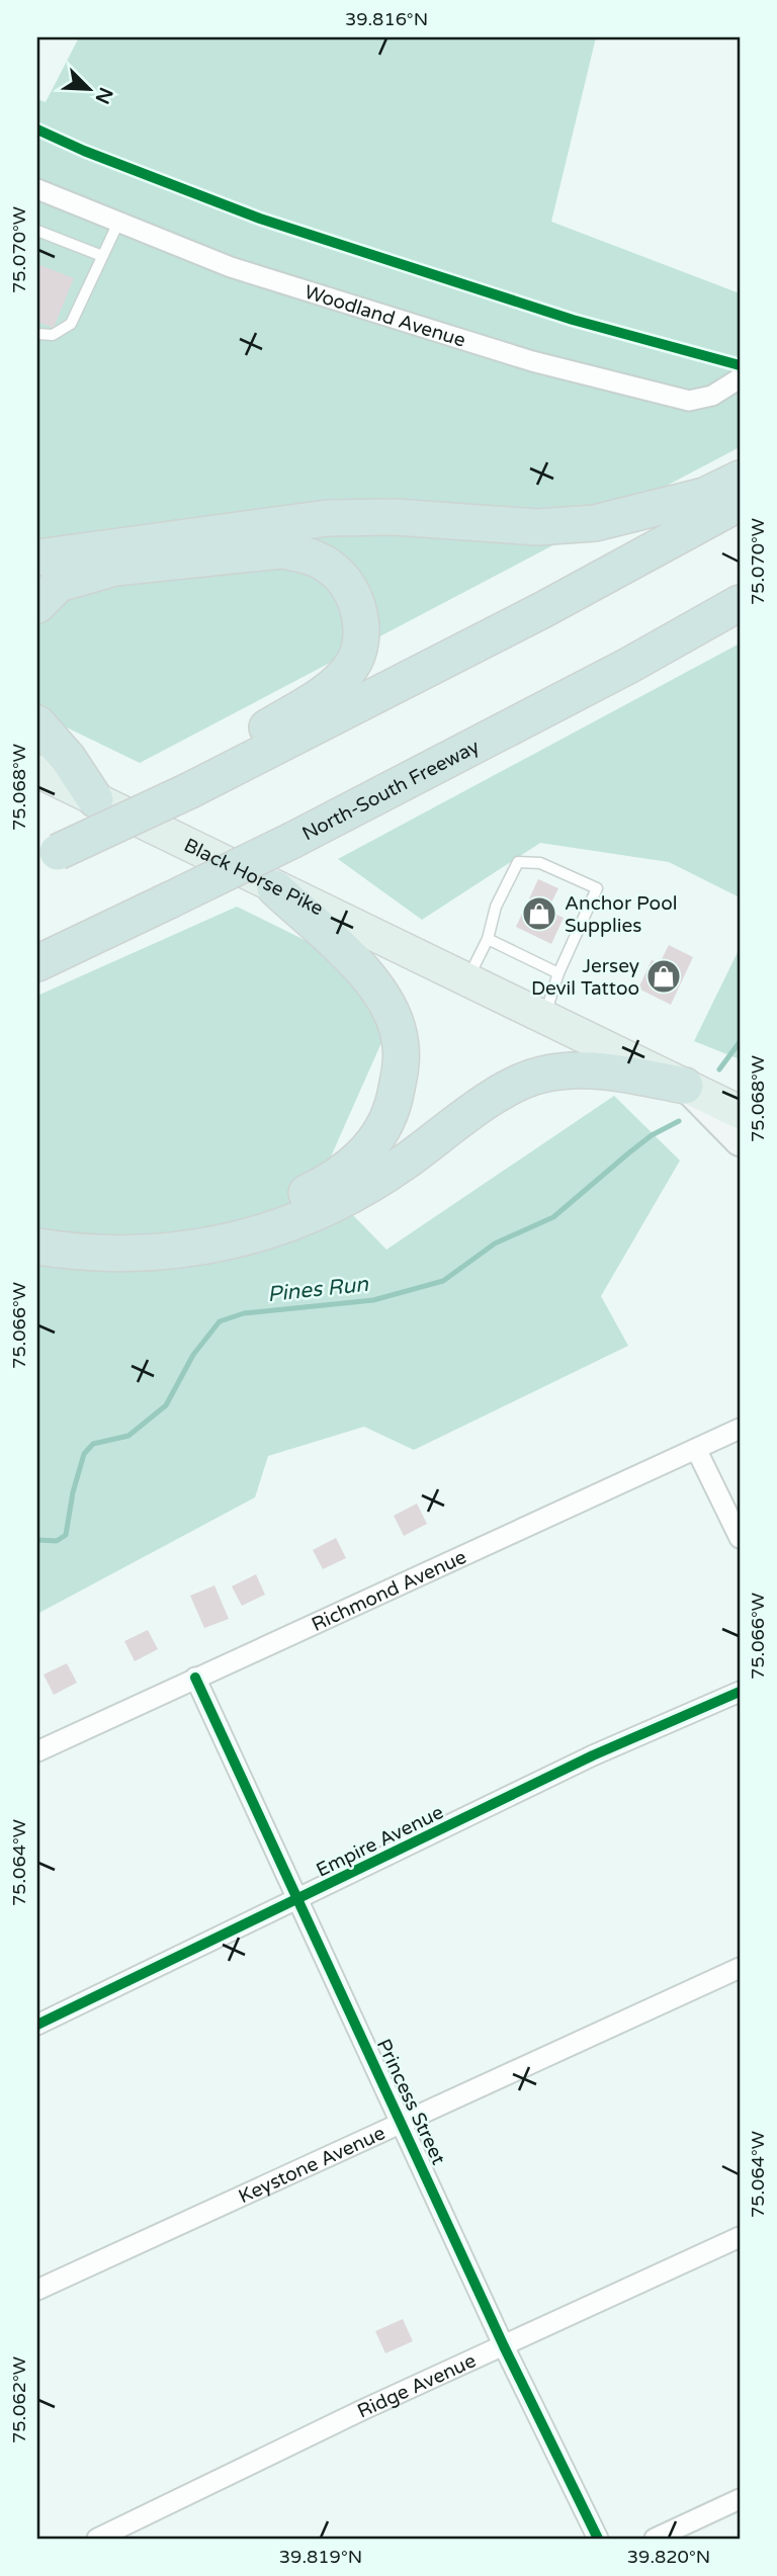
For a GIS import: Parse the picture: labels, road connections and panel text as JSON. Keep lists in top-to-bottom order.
{
  "streets": {
    "highway": ["North-South Freeway"],
    "main road": ["Black Horse Pike"],
    "street": [
      "Woodland Avenue",
      "Richmond Avenue",
      "Empire Avenue",
      "Princess Street",
      "Keystone Avenue",
      "Ridge Avenue"
    ]
  },
  "crossings": [
    ["Richmond Avenue", "Princess Street"],
    ["Empire Avenue", "Princess Street"],
    ["Princess Street", "Keystone Avenue"],
    ["Princess Street", "Ridge Avenue"]
  ],
  "water": ["Pines Run"],
  "places": {
    "shop": ["Anchor Pool Supplies", "Jersey Devil Tattoo"]
  },
  "north": "bottom right",
  "coordinates": [
    "39.816°N",
    "75.070°W",
    "75.068°W",
    "75.066°W",
    "75.064°W",
    "75.062°W",
    "39.819°N",
    "39.820°N"
  ]
}
